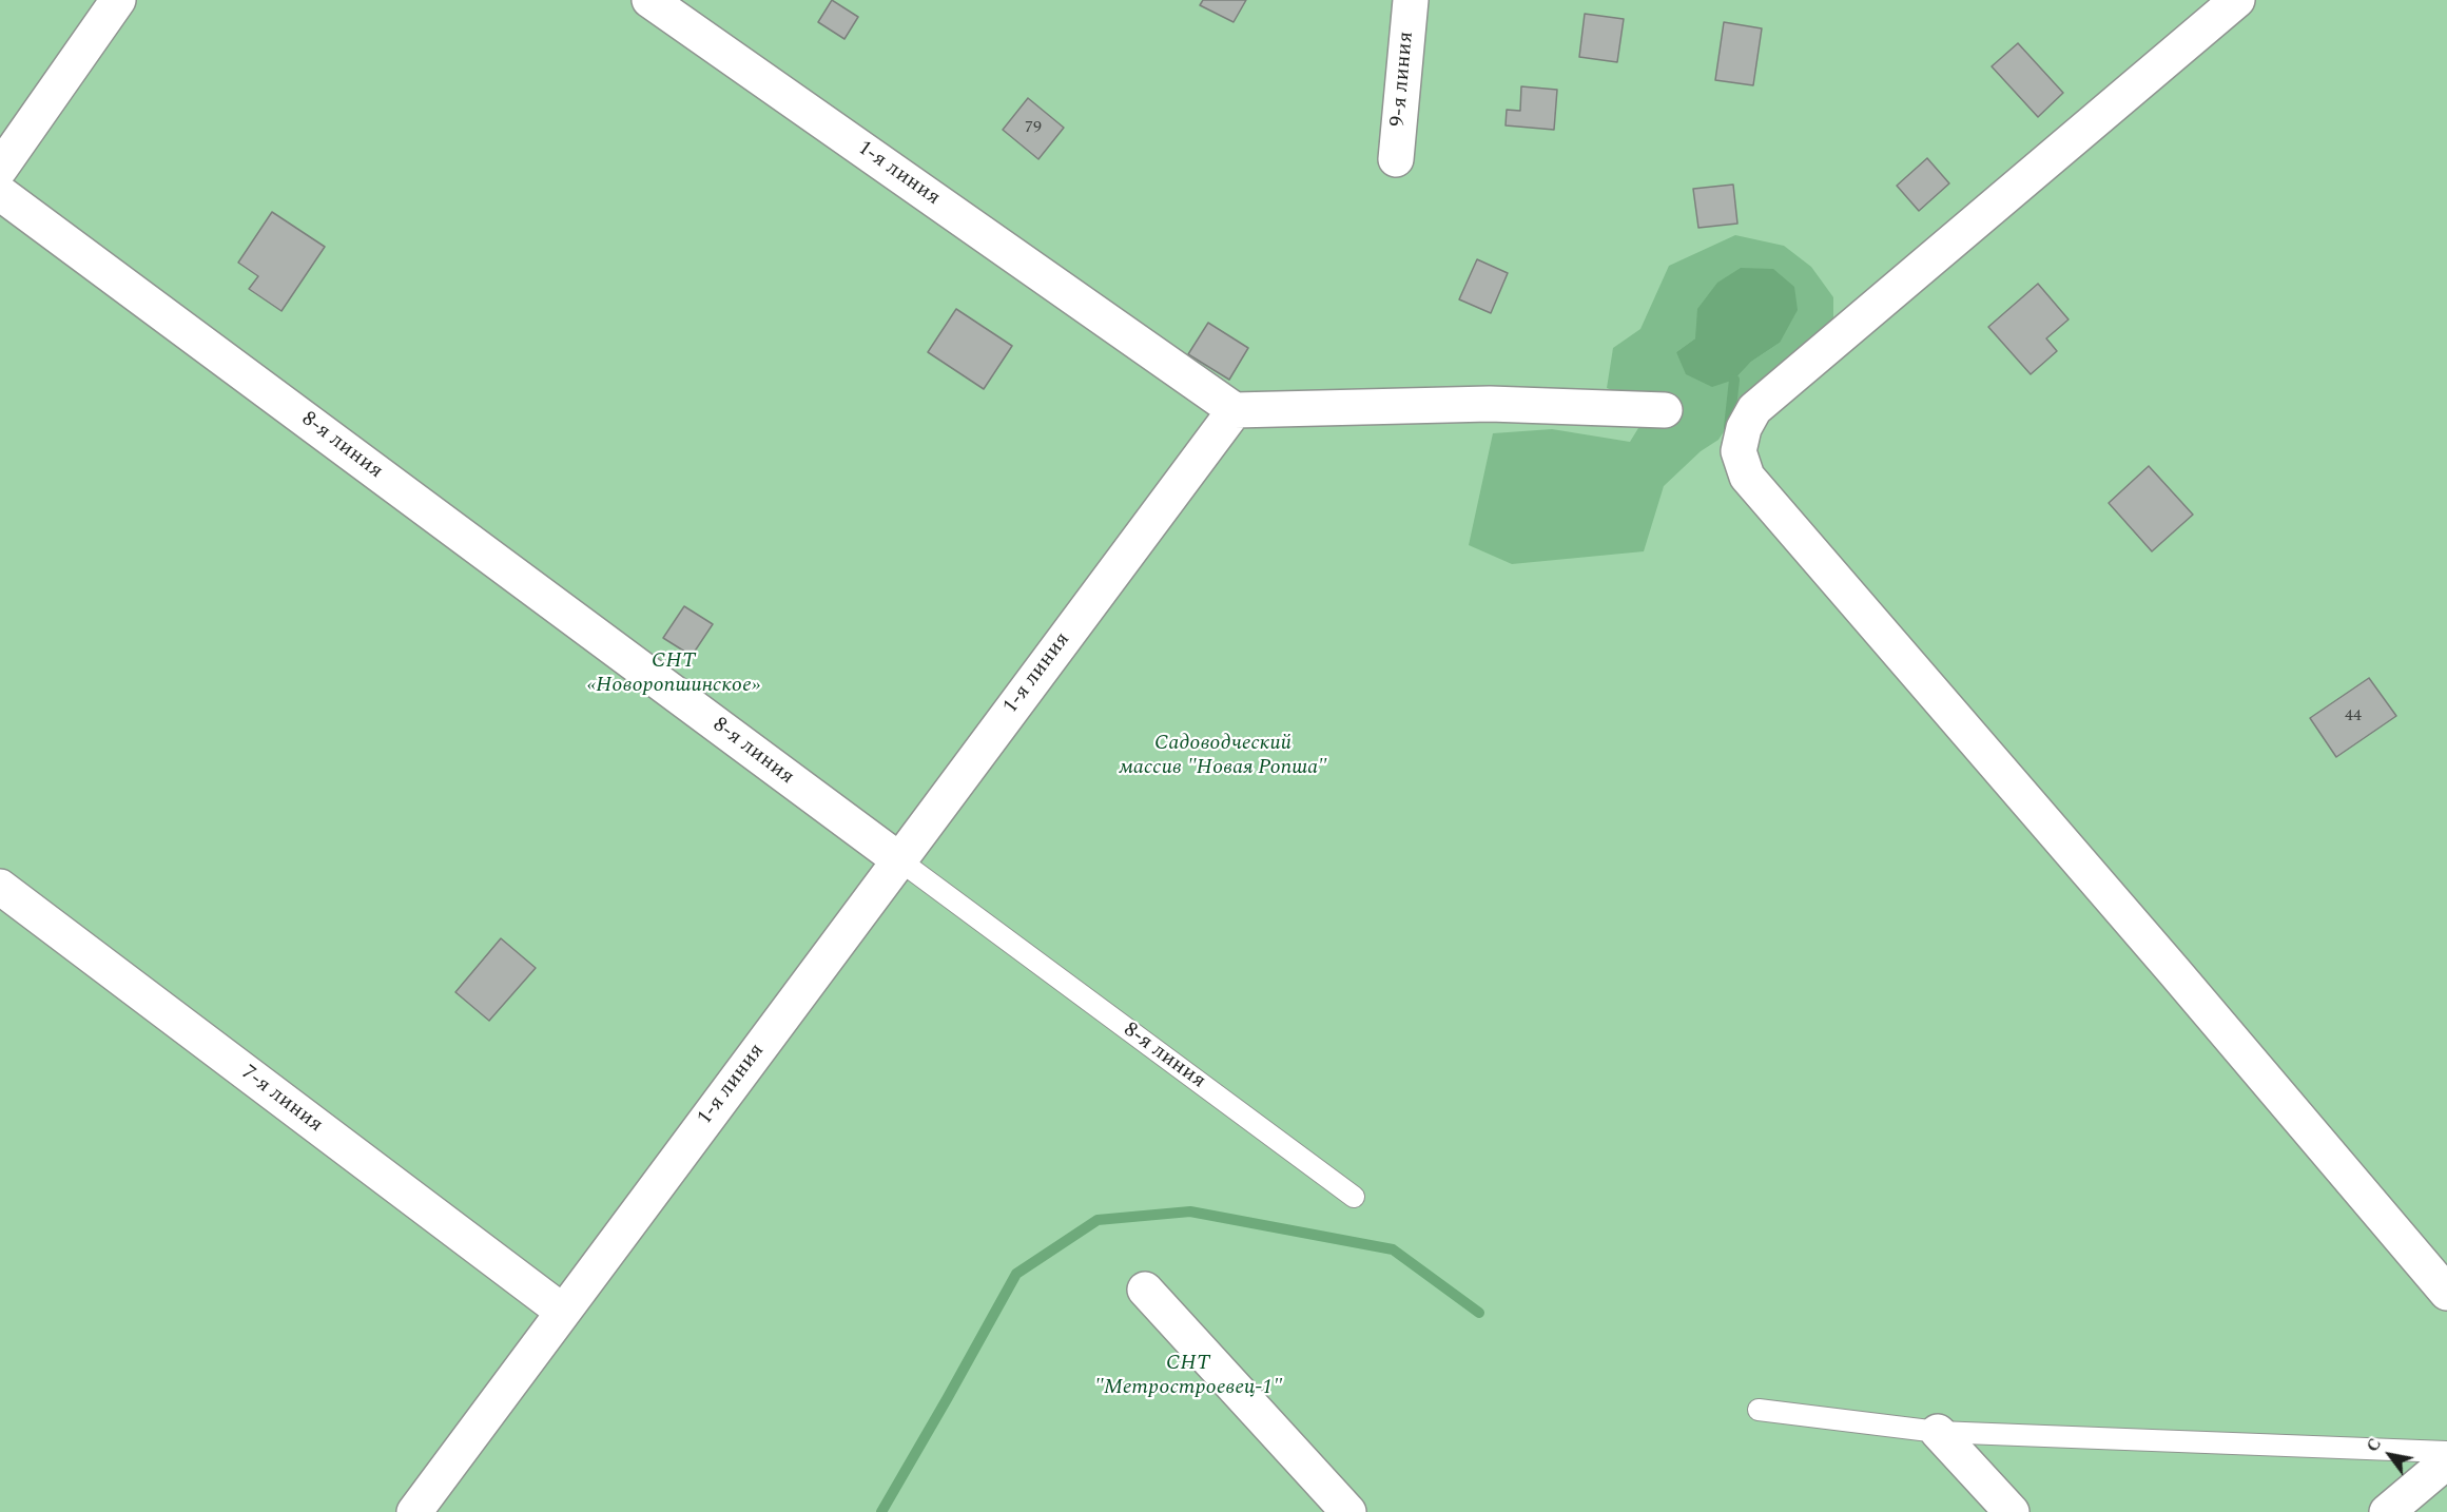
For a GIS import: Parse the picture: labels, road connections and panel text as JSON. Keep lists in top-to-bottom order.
{
  "streets": {
    "street": [
      "9-я линия",
      "1-я линия",
      "8-я линия",
      "7-я линия"
    ]
  },
  "crossings": [
    ["1-я линия", "8-я линия"],
    ["1-я линия", "7-я линия"]
  ],
  "parks": ["СНТ «Новоропшинское»", "Садоводческий массив \"Новая Ропша\"", "СНТ \"Метростроевец-1\""],
  "house_numbers": ["79", "44"],
  "north": "top left"
}
